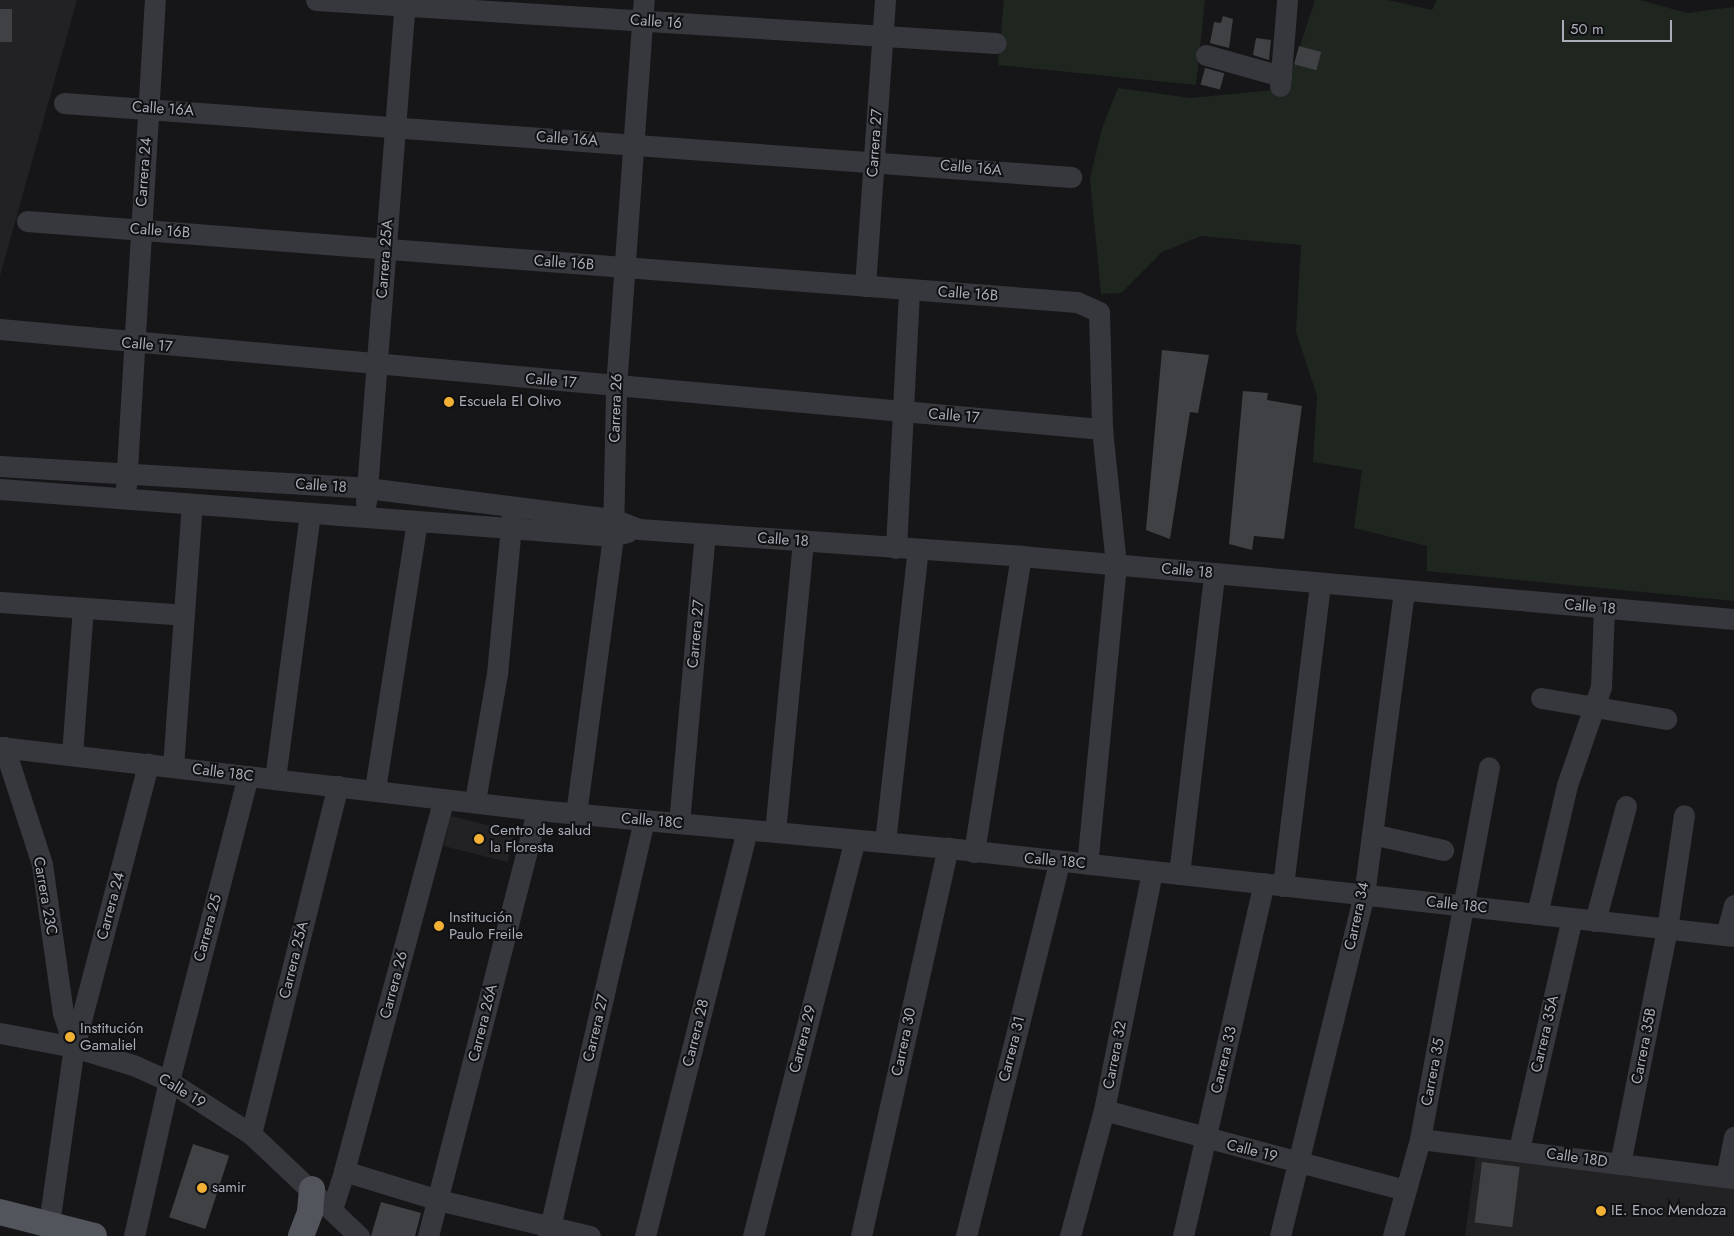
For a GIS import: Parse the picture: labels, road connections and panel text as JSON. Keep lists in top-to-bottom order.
{
  "streets": {
    "street": [
      "Calle 16",
      "Calle 16A",
      "Carrera 27",
      "Carrera 24",
      "Calle 16B",
      "Carrera 25A",
      "Calle 17",
      "Carrera 26",
      "Calle 18",
      "Calle 18C",
      "Carrera 23C",
      "Carrera 34",
      "Carrera 25",
      "Carrera 26A",
      "Carrera 28",
      "Carrera 35A",
      "Carrera 29",
      "Carrera 30",
      "Carrera 35B",
      "Carrera 31",
      "Carrera 32",
      "Carrera 33",
      "Carrera 35",
      "Calle 19",
      "Calle 18D"
    ]
  },
  "crossings": [
    ["Calle 16", "Carrera 27"],
    ["Calle 16", "Carrera 25A"],
    ["Calle 16", "Carrera 26"],
    ["Calle 16A", "Carrera 27"],
    ["Calle 16A", "Carrera 24"],
    ["Calle 16A", "Carrera 25A"],
    ["Calle 16A", "Carrera 26"],
    ["Carrera 27", "Calle 16B"],
    ["Carrera 27", "Calle 18"],
    ["Carrera 27", "Calle 18C"],
    ["Carrera 24", "Calle 16B"],
    ["Carrera 24", "Calle 17"],
    ["Carrera 24", "Calle 18"],
    ["Carrera 24", "Calle 18C"],
    ["Carrera 24", "Carrera 23C"],
    ["Carrera 24", "Calle 19"],
    ["Calle 16B", "Carrera 25A"],
    ["Calle 16B", "Calle 17"],
    ["Calle 16B", "Carrera 26"],
    ["Carrera 25A", "Calle 17"],
    ["Carrera 25A", "Calle 18"],
    ["Carrera 25A", "Calle 18C"],
    ["Carrera 25A", "Calle 19"],
    ["Calle 17", "Carrera 26"],
    ["Carrera 26", "Calle 18"],
    ["Carrera 26", "Calle 18C"],
    ["Calle 18", "Calle 18C"],
    ["Calle 18", "Carrera 34"],
    ["Calle 18", "Carrera 33"],
    ["Calle 18C", "Carrera 23C"],
    ["Calle 18C", "Carrera 34"],
    ["Calle 18C", "Carrera 25"],
    ["Calle 18C", "Carrera 26A"],
    ["Calle 18C", "Carrera 28"],
    ["Calle 18C", "Carrera 35A"],
    ["Calle 18C", "Carrera 29"],
    ["Calle 18C", "Carrera 30"],
    ["Calle 18C", "Carrera 35B"],
    ["Calle 18C", "Carrera 31"],
    ["Calle 18C", "Carrera 32"],
    ["Calle 18C", "Carrera 33"],
    ["Calle 18C", "Carrera 35"],
    ["Carrera 23C", "Calle 19"],
    ["Carrera 34", "Calle 19"],
    ["Carrera 25", "Calle 19"],
    ["Carrera 35A", "Calle 18D"],
    ["Carrera 35B", "Calle 18D"],
    ["Carrera 32", "Calle 19"],
    ["Carrera 33", "Calle 19"],
    ["Carrera 35", "Calle 19"],
    ["Carrera 35", "Calle 18D"]
  ],
  "places": [
    "Escuela El Olivo",
    "Centro de salud la Floresta",
    "Institución Paulo Freile",
    "Institución Gamaliel",
    "samir",
    "IE. Enoc Mendoza"
  ],
  "scale_bar": "50 m"
}
